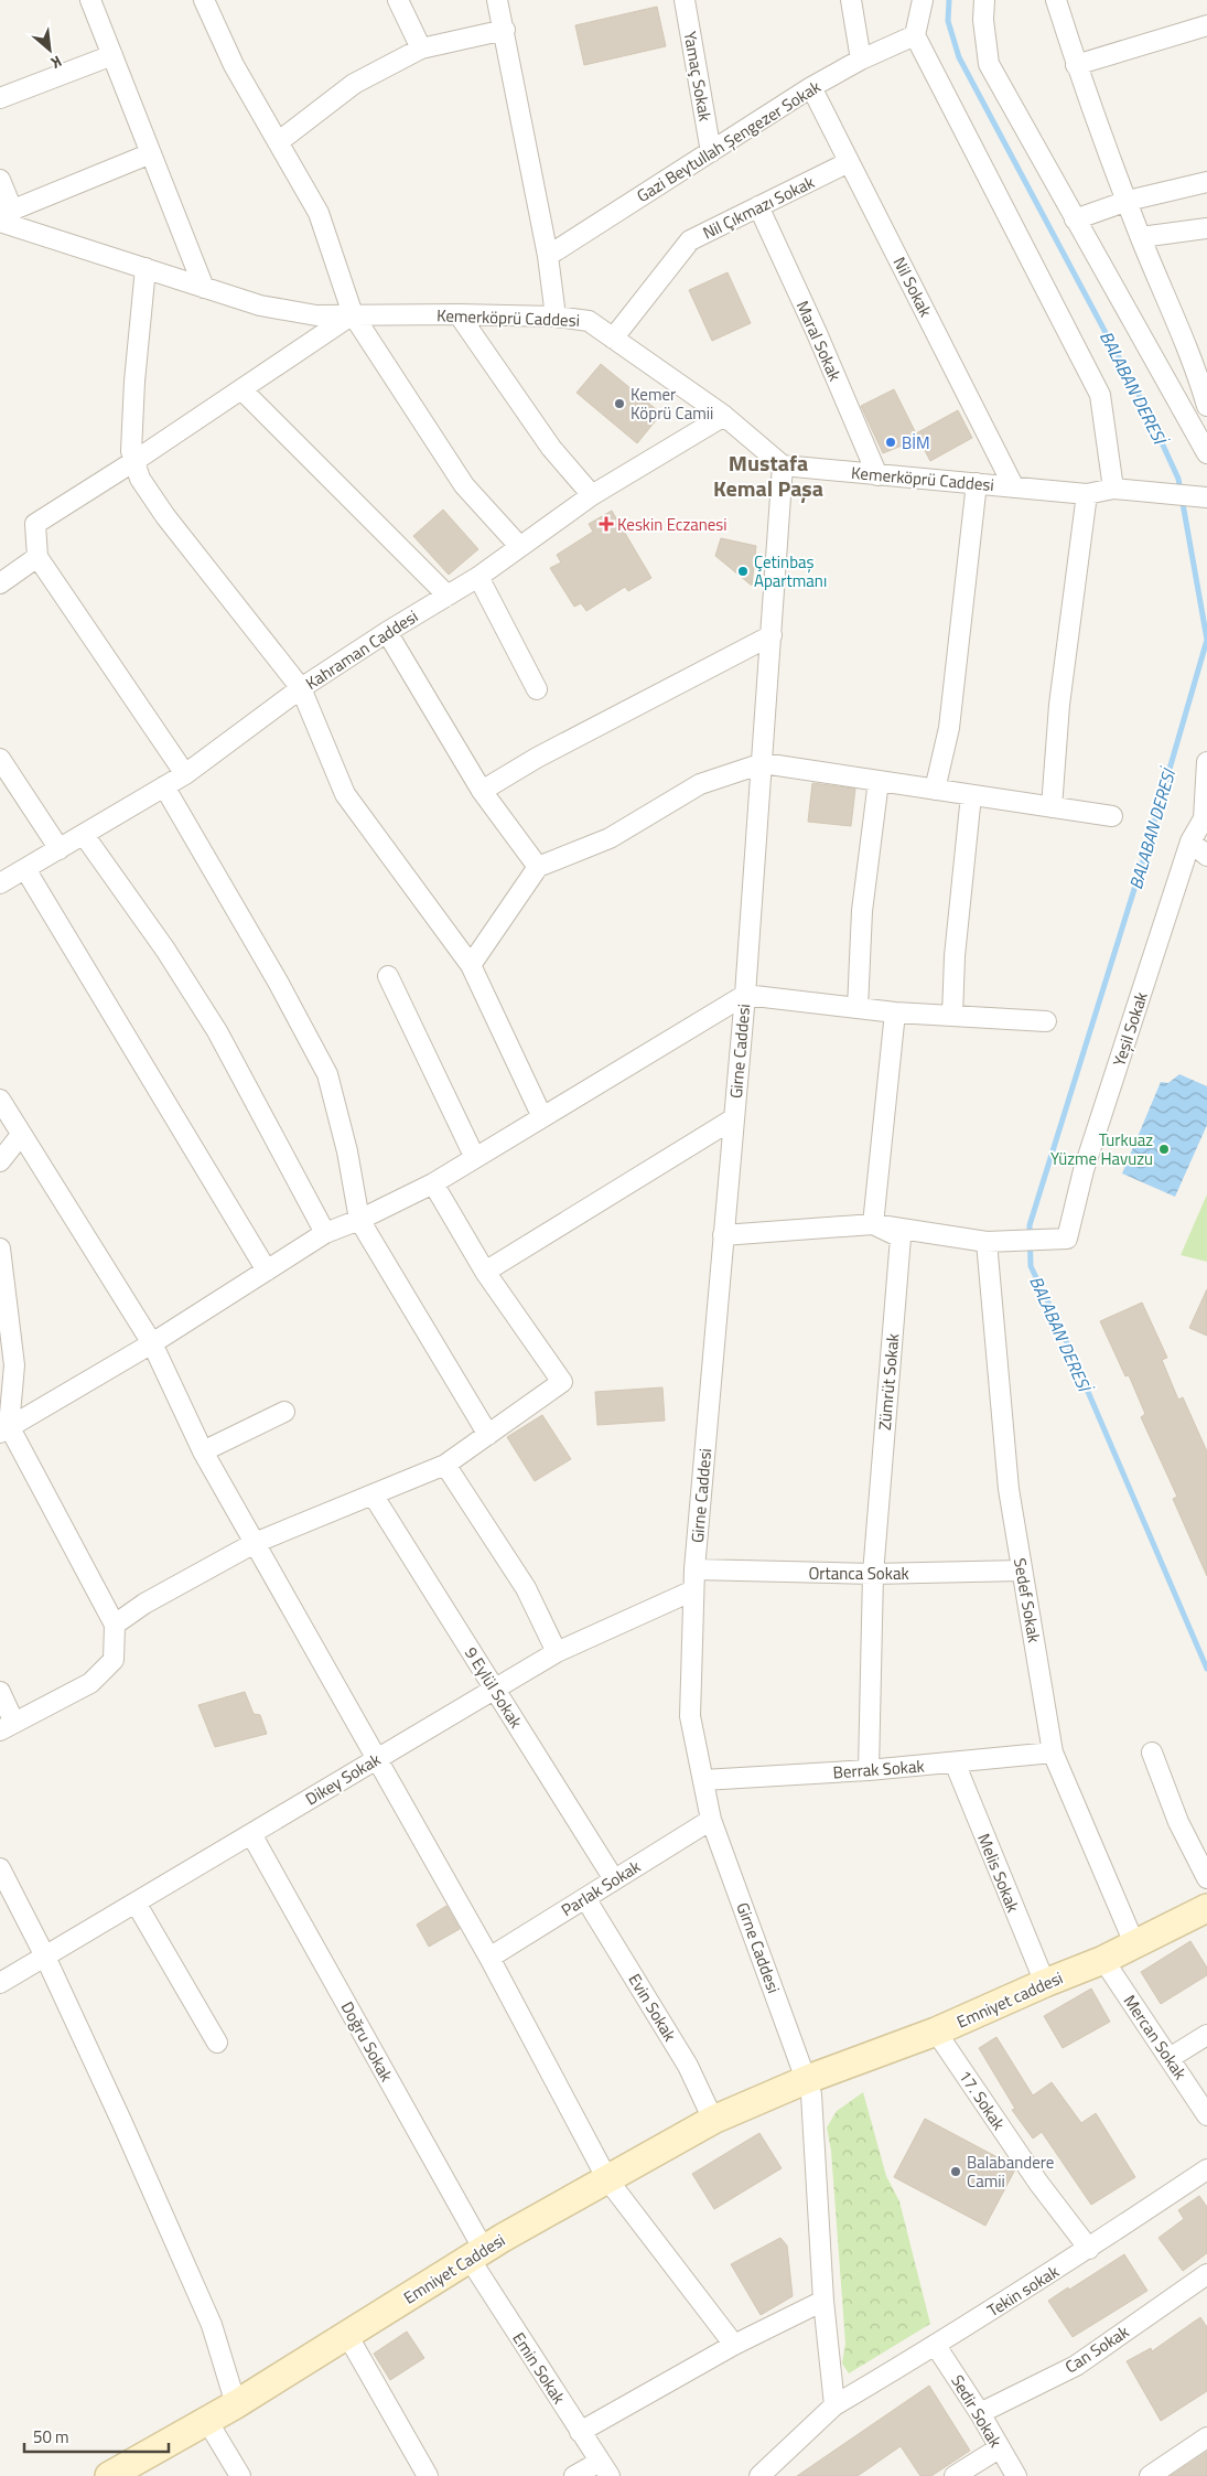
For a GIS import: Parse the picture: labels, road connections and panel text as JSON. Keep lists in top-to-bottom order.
{
  "streets": {
    "street": [
      "Yamaç Sokak",
      "Gazi Beytullah Şengezer Sokak",
      "Nil Çıkmazı Sokak",
      "Nil Sokak",
      "Kemerköprü Caddesi",
      "Maral Sokak",
      "Kahraman Caddesi",
      "Yeşil Sokak",
      "Girne Caddesi",
      "Zümrüt Sokak",
      "Ortanca Sokak",
      "Sedef Sokak",
      "9 Eylül Sokak",
      "Berrak Sokak",
      "Dikey Sokak",
      "Melis Sokak",
      "Parlak Sokak",
      "Emniyet caddesi",
      "Evin Sokak",
      "Mercan Sokak",
      "Doğru Sokak",
      "17. Sokak",
      "Emniyet Caddesi",
      "Tekin sokak",
      "Can Sokak",
      "Emin Sokak",
      "Sedir Sokak"
    ]
  },
  "crossings": [
    ["Yamaç Sokak", "Gazi Beytullah Şengezer Sokak"],
    ["Gazi Beytullah Şengezer Sokak", "Nil Sokak"],
    ["Nil Çıkmazı Sokak", "Nil Sokak"],
    ["Nil Çıkmazı Sokak", "Kemerköprü Caddesi"],
    ["Nil Çıkmazı Sokak", "Maral Sokak"],
    ["Nil Sokak", "Kemerköprü Caddesi"],
    ["Kemerköprü Caddesi", "Maral Sokak"],
    ["Kemerköprü Caddesi", "Kahraman Caddesi"],
    ["Kemerköprü Caddesi", "Girne Caddesi"],
    ["Yeşil Sokak", "Sedef Sokak"],
    ["Girne Caddesi", "Ortanca Sokak"],
    ["Girne Caddesi", "Berrak Sokak"],
    ["Girne Caddesi", "Dikey Sokak"],
    ["Girne Caddesi", "Parlak Sokak"],
    ["Girne Caddesi", "Emniyet caddesi"],
    ["Girne Caddesi", "Emniyet Caddesi"],
    ["Girne Caddesi", "Tekin sokak"],
    ["Zümrüt Sokak", "Ortanca Sokak"],
    ["Zümrüt Sokak", "Berrak Sokak"],
    ["Ortanca Sokak", "Sedef Sokak"],
    ["Sedef Sokak", "Berrak Sokak"],
    ["Sedef Sokak", "Emniyet caddesi"],
    ["9 Eylül Sokak", "Dikey Sokak"],
    ["9 Eylül Sokak", "Parlak Sokak"],
    ["Berrak Sokak", "Melis Sokak"],
    ["Dikey Sokak", "Doğru Sokak"],
    ["Melis Sokak", "Emniyet caddesi"],
    ["Parlak Sokak", "Evin Sokak"],
    ["Emniyet caddesi", "Mercan Sokak"],
    ["Emniyet caddesi", "17. Sokak"],
    ["Emniyet caddesi", "Emniyet Caddesi"],
    ["Evin Sokak", "Emniyet Caddesi"],
    ["Doğru Sokak", "Emniyet Caddesi"],
    ["Doğru Sokak", "Emin Sokak"],
    ["17. Sokak", "Tekin sokak"],
    ["Emniyet Caddesi", "Emin Sokak"],
    ["Tekin sokak", "Sedir Sokak"],
    ["Can Sokak", "Sedir Sokak"]
  ],
  "districts": ["Mustafa Kemal Paşa"],
  "water": ["BALABAN DERESİ"],
  "places": {
    "other": [
      "Kemer Köprü Camii",
      "BİM",
      "Çetinbaş Apartmanı",
      "Turkuaz Yüzme Havuzu",
      "Balabandere Camii"
    ],
    "health": ["Keskin Eczanesi"]
  },
  "scale_bar": "50 m",
  "north": "bottom right"
}
